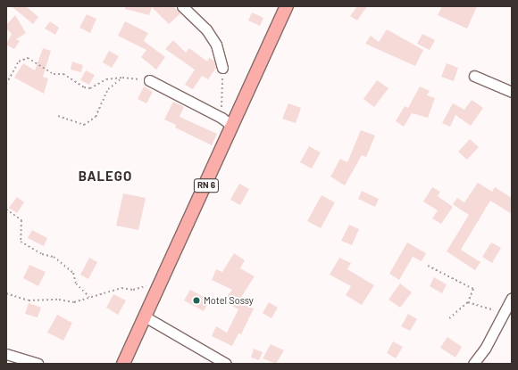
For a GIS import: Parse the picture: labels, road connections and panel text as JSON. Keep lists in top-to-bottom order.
{
  "streets": {
    "main road": ["RN 6"]
  },
  "districts": ["BALEGO"],
  "places": ["Motel Sossy"]
}
